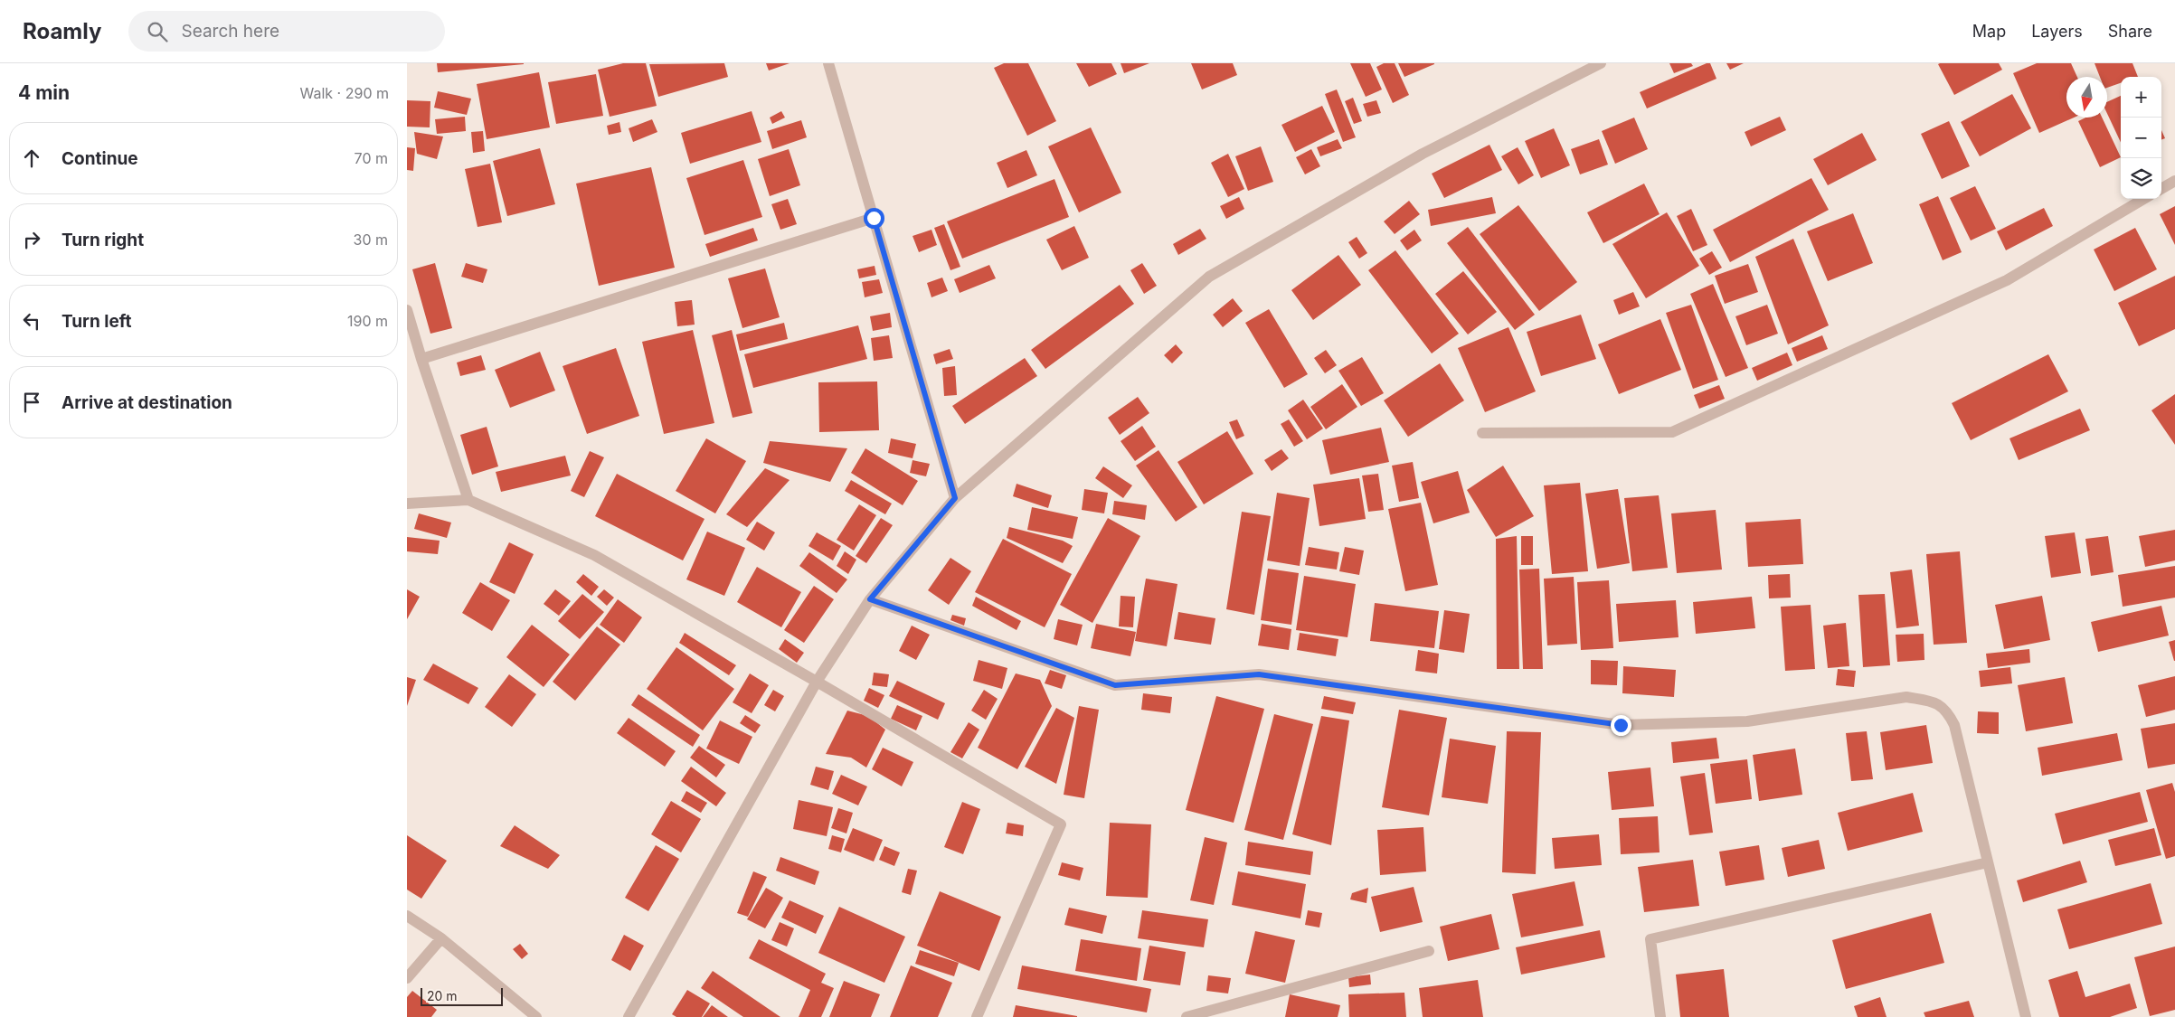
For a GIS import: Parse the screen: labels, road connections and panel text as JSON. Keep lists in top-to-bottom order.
{
  "scale_bar": "20 m",
  "north": "bottom",
  "page": {
    "header": "Roamly",
    "search": "Search here",
    "nav": ["Map", "Layers", "Share"],
    "heading": ["4 min", "Walk · 290 m"],
    "map_buttons": ["+", "−"],
    "list": [
      ["Continue", "70 m"],
      ["Turn right", "30 m"],
      ["Turn left", "190 m"],
      "Arrive at destination"
    ],
    "scale": "20 m"
  }
}
